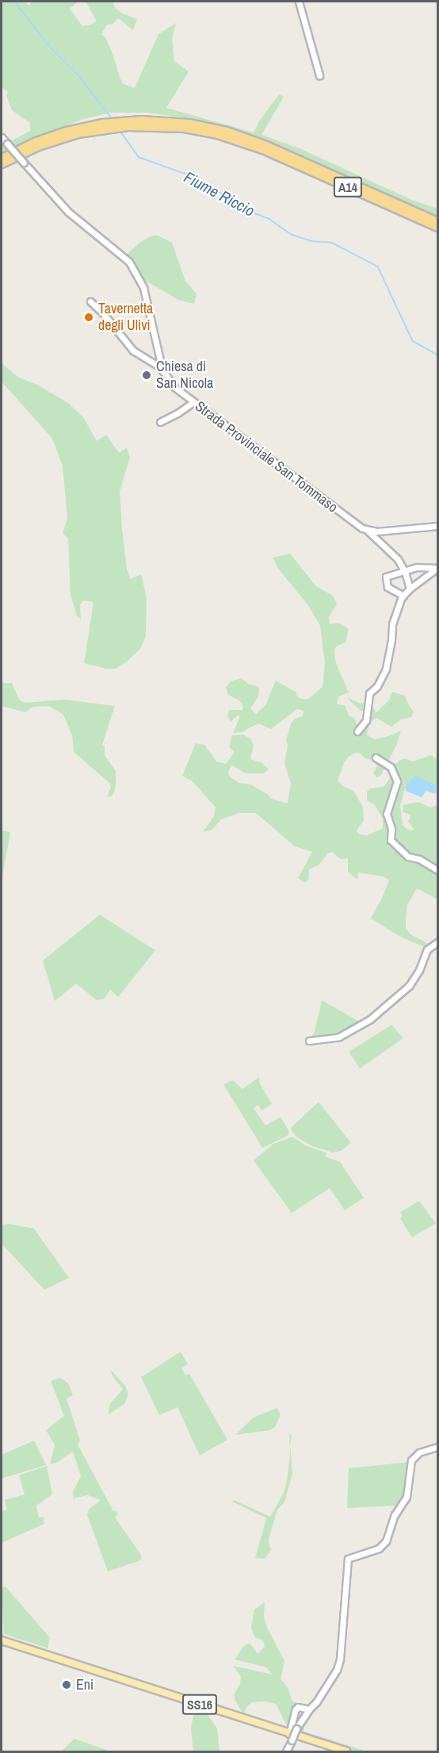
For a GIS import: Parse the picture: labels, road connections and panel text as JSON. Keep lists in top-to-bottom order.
{
  "streets": {
    "highway": ["A14"],
    "main road": ["SS16"],
    "street": ["Strada Provinciale San Tommaso"]
  },
  "water": ["Fiume Riccio"],
  "places": ["Tavernetta degli Ulivi", "Chiesa di San Nicola", "Eni"]
}
